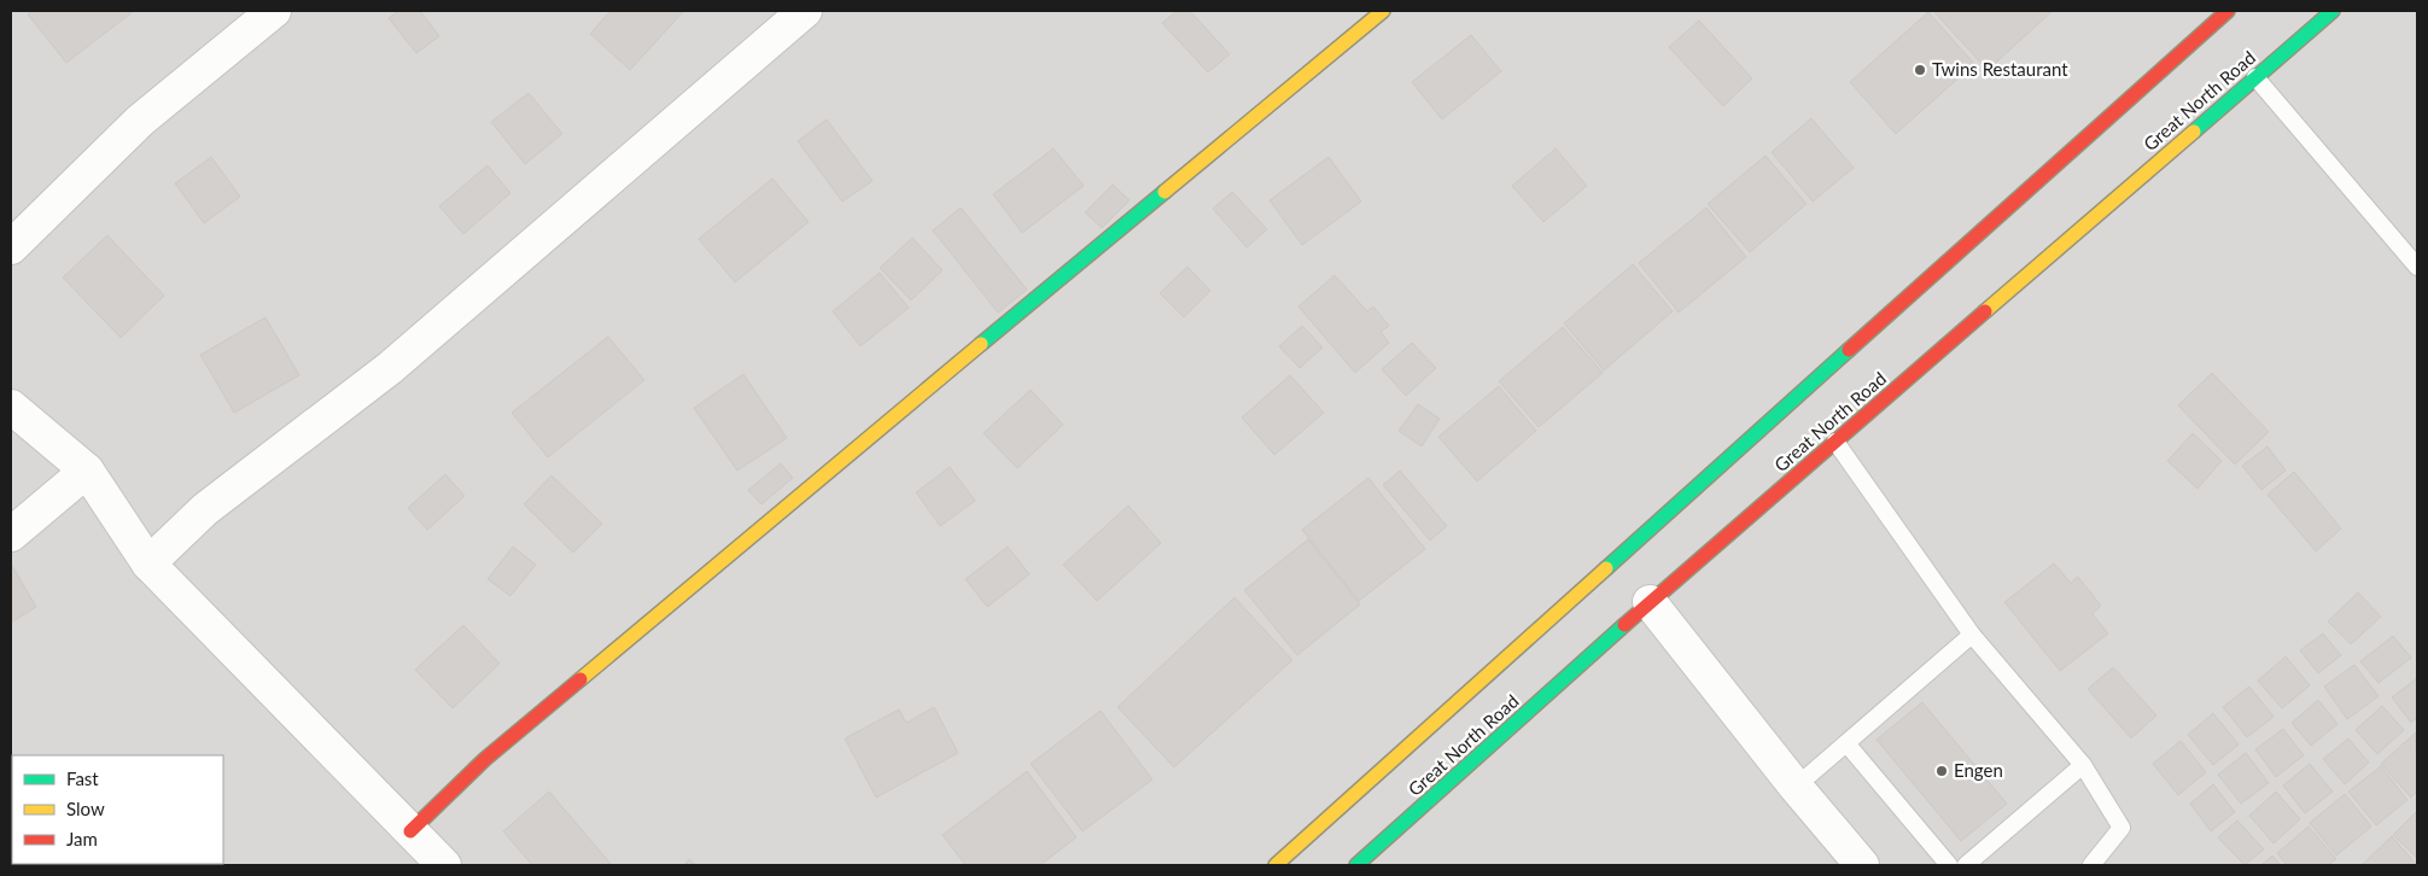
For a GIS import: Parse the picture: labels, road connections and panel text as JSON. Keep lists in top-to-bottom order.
{
  "streets": {
    "main road": ["Great North Road"]
  },
  "places": ["Twins Restaurant", "Engen"],
  "legend": ["Fast", "Slow", "Jam"]
}
